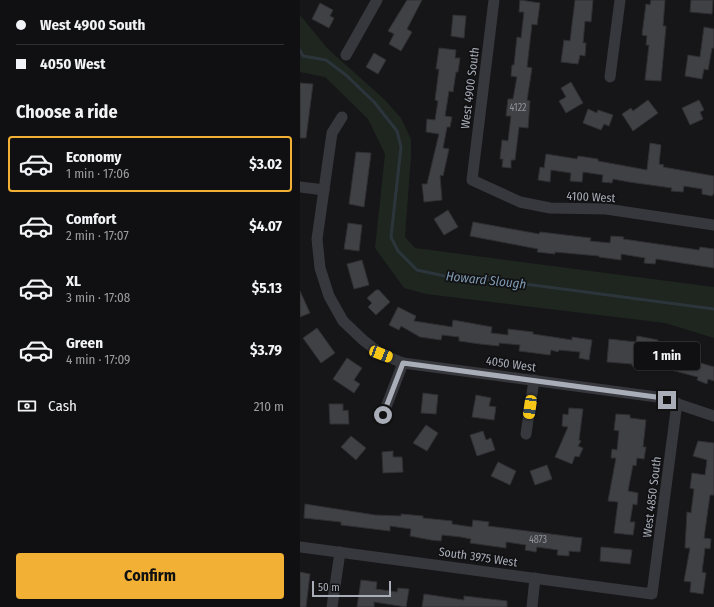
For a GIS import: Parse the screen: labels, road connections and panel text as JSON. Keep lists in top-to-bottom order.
{
  "streets": {
    "street": [
      "West 4900 South",
      "4100 West",
      "4050 West",
      "West 4850 South",
      "South 3975 West"
    ]
  },
  "crossings": [
    ["West 4900 South", "4100 West"],
    ["4050 West", "West 4850 South"],
    ["West 4850 South", "South 3975 West"]
  ],
  "water": ["Howard Slough"],
  "house_numbers": ["4122", "4873"],
  "scale_bar": "50 m",
  "page": {
    "banner": ["West 4900 South", "4050 West"],
    "heading": "Choose a ride",
    "list": [
      {
        "name": "Economy",
        "note": "1 min · 17:06",
        "value": "$3.02"
      },
      {
        "name": "Comfort",
        "note": "2 min · 17:07",
        "value": "$4.07"
      },
      {
        "name": "XL",
        "note": "3 min · 17:08",
        "value": "$5.13"
      },
      {
        "name": "Green",
        "note": "4 min · 17:09",
        "value": "$3.79"
      }
    ],
    "bubble": "1 min",
    "pay": ["Cash", "210 m"],
    "buttons": "Confirm",
    "scale": "50 m"
  }
}
